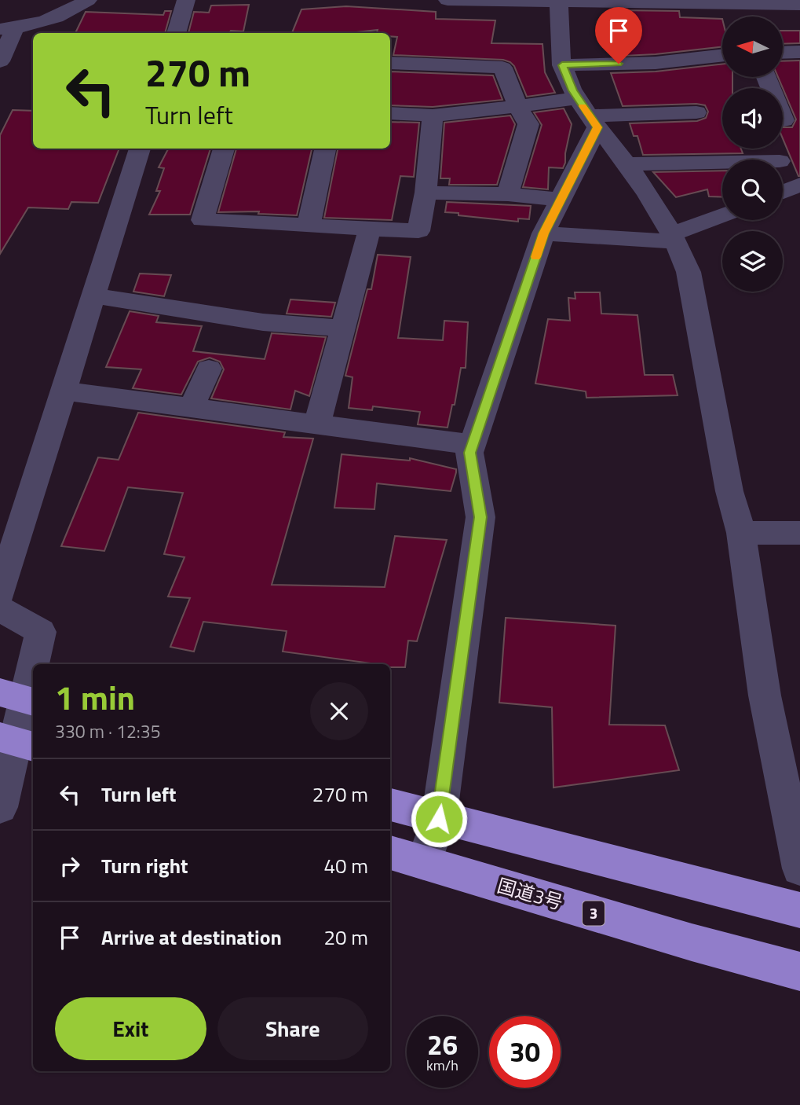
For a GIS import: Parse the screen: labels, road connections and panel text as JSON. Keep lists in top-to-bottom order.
{
  "streets": {
    "highway": ["国道3号", "3"]
  },
  "north": "left",
  "page": {
    "turn": ["270 m", "Turn left"],
    "heading": ["1 min", "330 m · 12:35"],
    "list": [
      {
        "name": "Turn left",
        "value": "270 m"
      },
      {
        "name": "Turn right",
        "value": "40 m"
      },
      {
        "name": "Arrive at destination",
        "value": "20 m"
      }
    ],
    "buttons": ["Exit", "Share"],
    "speed": "26 km/h",
    "limit": "30"
  }
}
